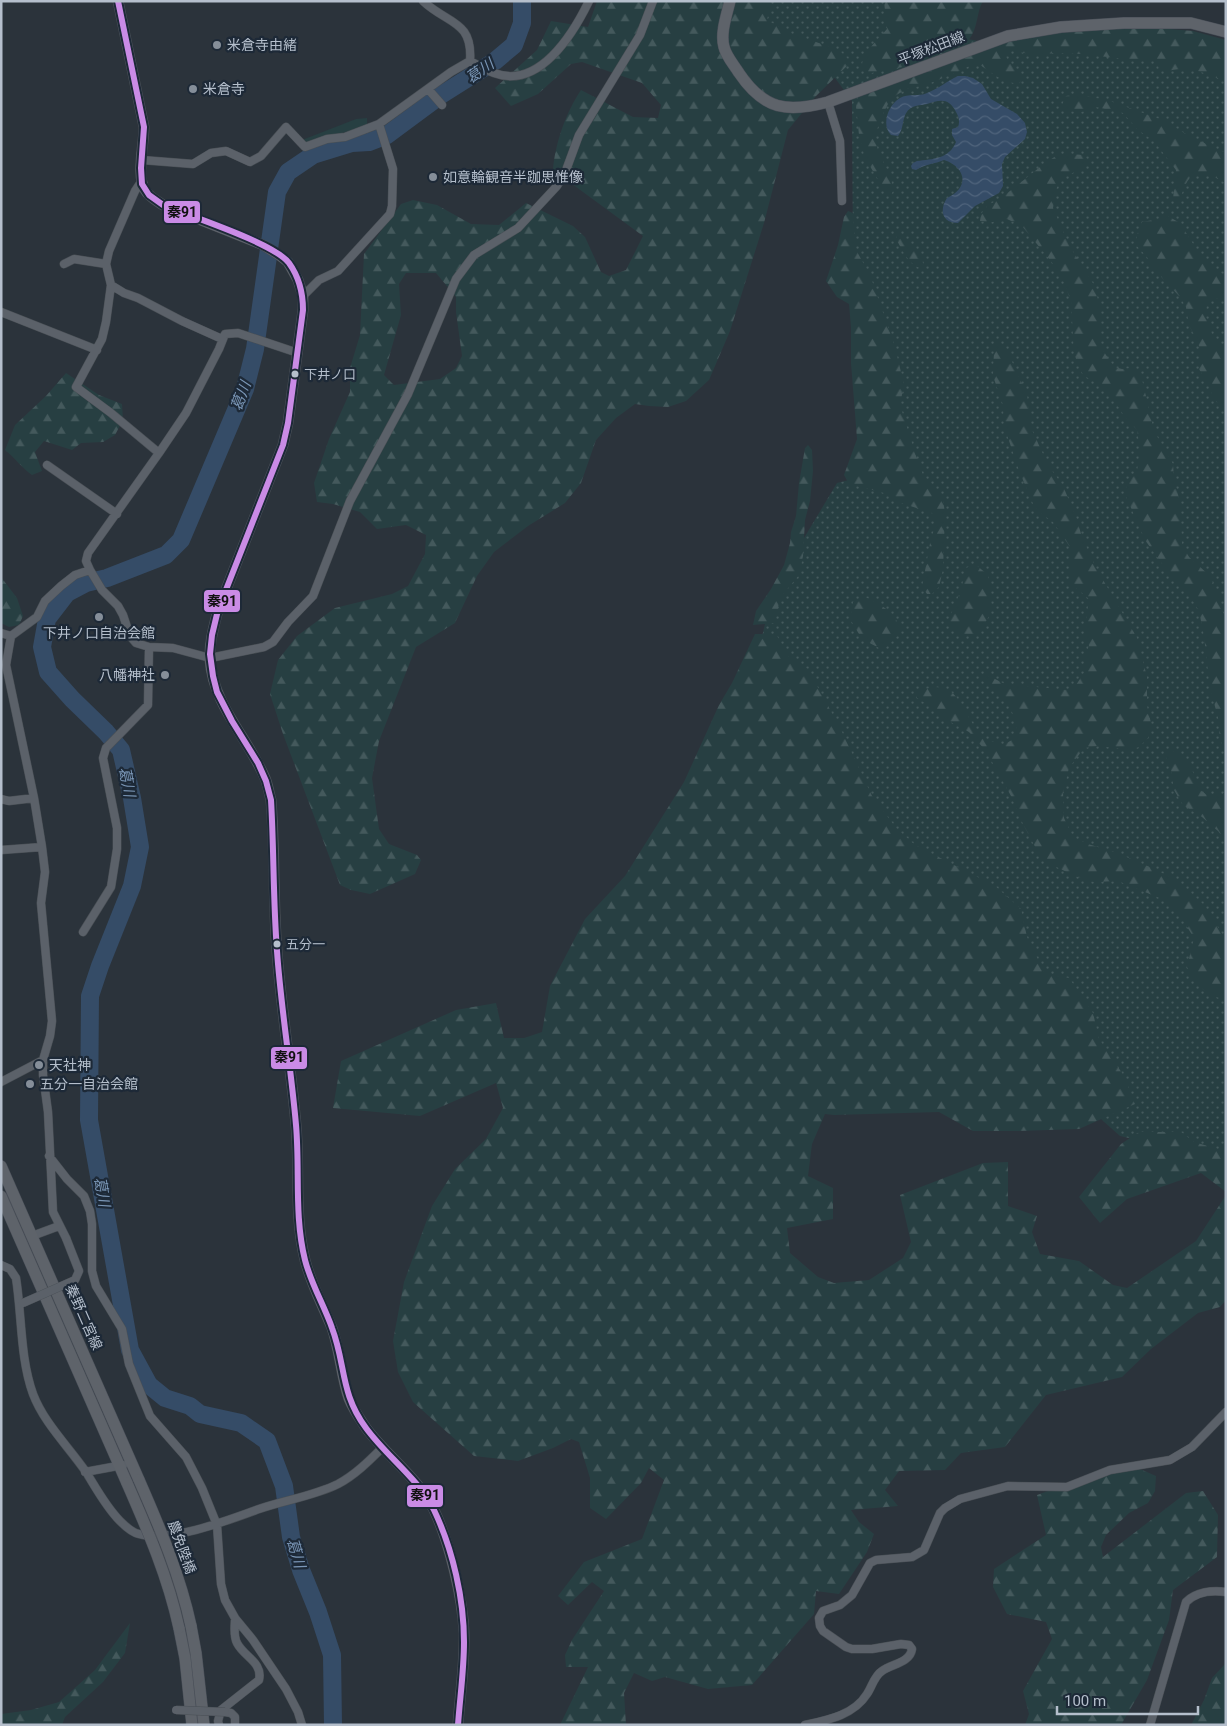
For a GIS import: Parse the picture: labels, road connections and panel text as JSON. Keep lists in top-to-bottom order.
{
  "streets": {
    "main road": ["平塚松田線", "秦野二宮線", "農免陸橋"]
  },
  "crossings": [
    ["秦野二宮線", "農免陸橋"]
  ],
  "water": ["葛川"],
  "places": [
    "米倉寺由緒",
    "米倉寺",
    "如意輪観音半跏思惟像",
    "下井ノ口",
    "下井ノ口自治会館",
    "八幡神社",
    "五分一",
    "天社神",
    "五分一自治会館"
  ],
  "lines": ["transit line 秦91"],
  "scale_bar": "100 m"
}
